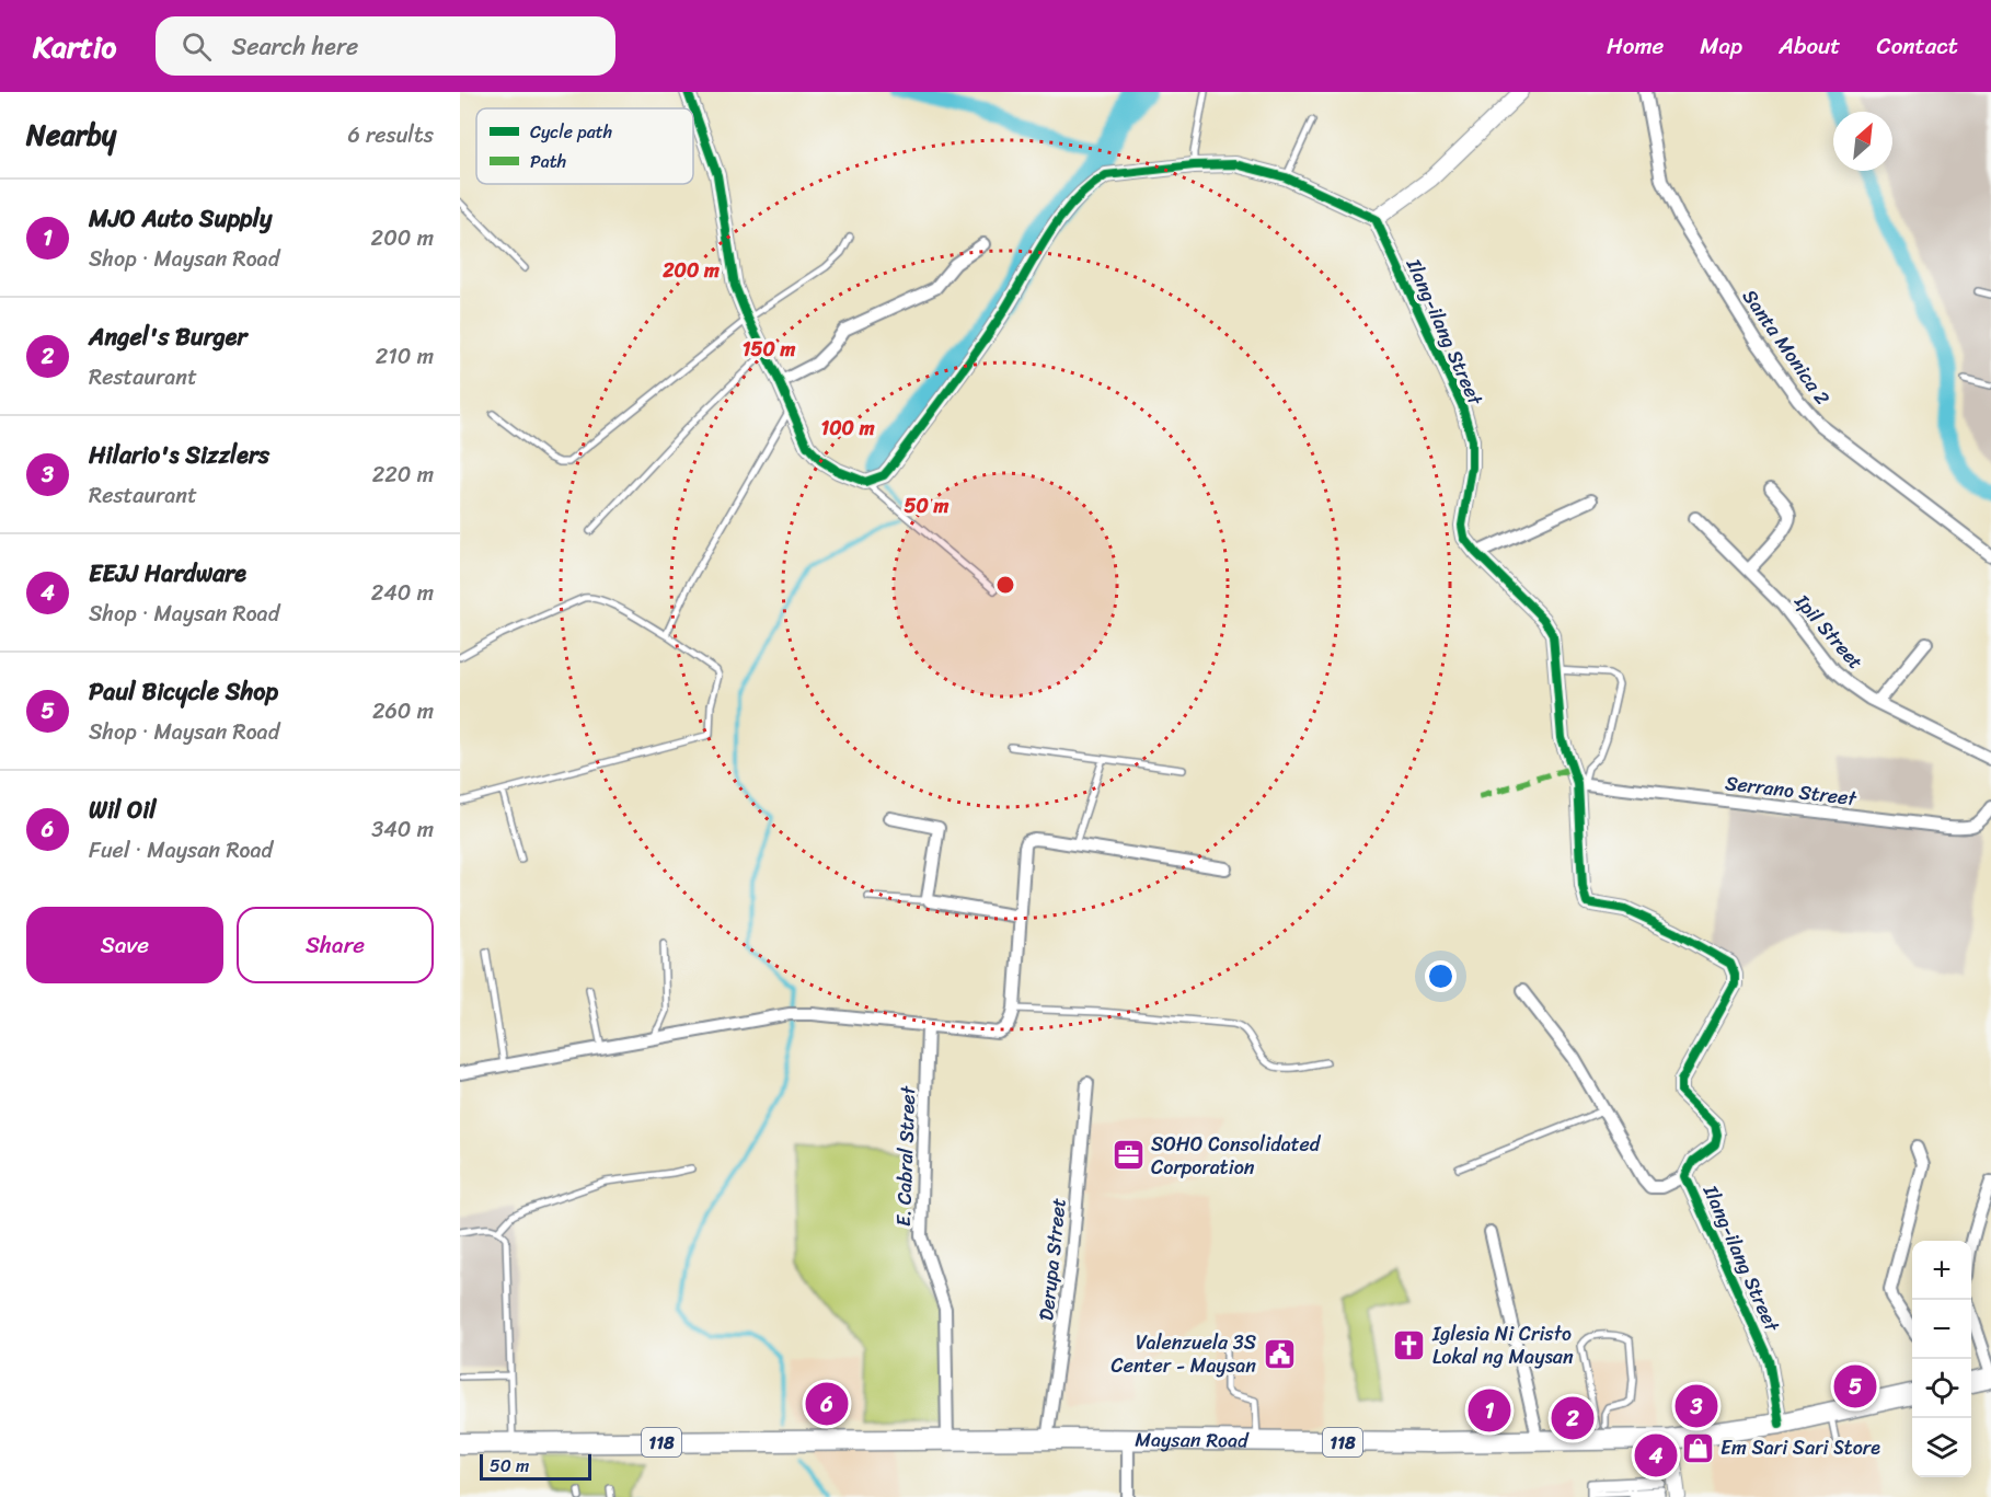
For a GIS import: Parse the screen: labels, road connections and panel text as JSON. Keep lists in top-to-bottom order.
{
  "streets": {
    "main road": ["Maysan Road", "118"],
    "street": [
      "Ilang-ilang Street",
      "Santa Monica 2",
      "Ipil Street",
      "Serrano Street",
      "E. Cabral Street",
      "Derupa Street"
    ]
  },
  "crossings": [
    ["Ilang-ilang Street", "Serrano Street"],
    ["Ilang-ilang Street", "Maysan Road"],
    ["E. Cabral Street", "Maysan Road"],
    ["Derupa Street", "Maysan Road"]
  ],
  "places": {
    "office": ["SOHO Consolidated Corporation"],
    "church": ["Iglesia Ni Cristo Lokal ng Maysan"],
    "public building": ["Valenzuela 3S Center - Maysan"],
    "shop": ["Em Sari Sari Store"]
  },
  "legend": ["Cycle path", "Path"],
  "scale_bar": "50 m",
  "north": "top right",
  "page": {
    "header": "Kartio",
    "search": "Search here",
    "nav": [
      "Home",
      "Map",
      "About",
      "Contact"
    ],
    "heading": ["Nearby", "6 results"],
    "list": [
      {
        "mark": "1",
        "name": "MJO Auto Supply",
        "note": "Shop · Maysan Road",
        "value": "200 m"
      },
      {
        "mark": "2",
        "name": "Angel's Burger",
        "note": "Restaurant",
        "value": "210 m"
      },
      {
        "mark": "3",
        "name": "Hilario's Sizzlers",
        "note": "Restaurant",
        "value": "220 m"
      },
      {
        "mark": "4",
        "name": "EEJJ Hardware",
        "note": "Shop · Maysan Road",
        "value": "240 m"
      },
      {
        "mark": "5",
        "name": "Paul Bicycle Shop",
        "note": "Shop · Maysan Road",
        "value": "260 m"
      },
      {
        "mark": "6",
        "name": "Wil Oil",
        "note": "Fuel · Maysan Road",
        "value": "340 m"
      }
    ],
    "buttons": ["Save", "Share"],
    "map_buttons": ["+", "−"],
    "pins": [
      "5",
      "6",
      "3",
      "1",
      "2",
      "4"
    ],
    "scale": "50 m"
  },
  "rings": [
    "200 m",
    "150 m",
    "100 m",
    "50 m"
  ]
}
